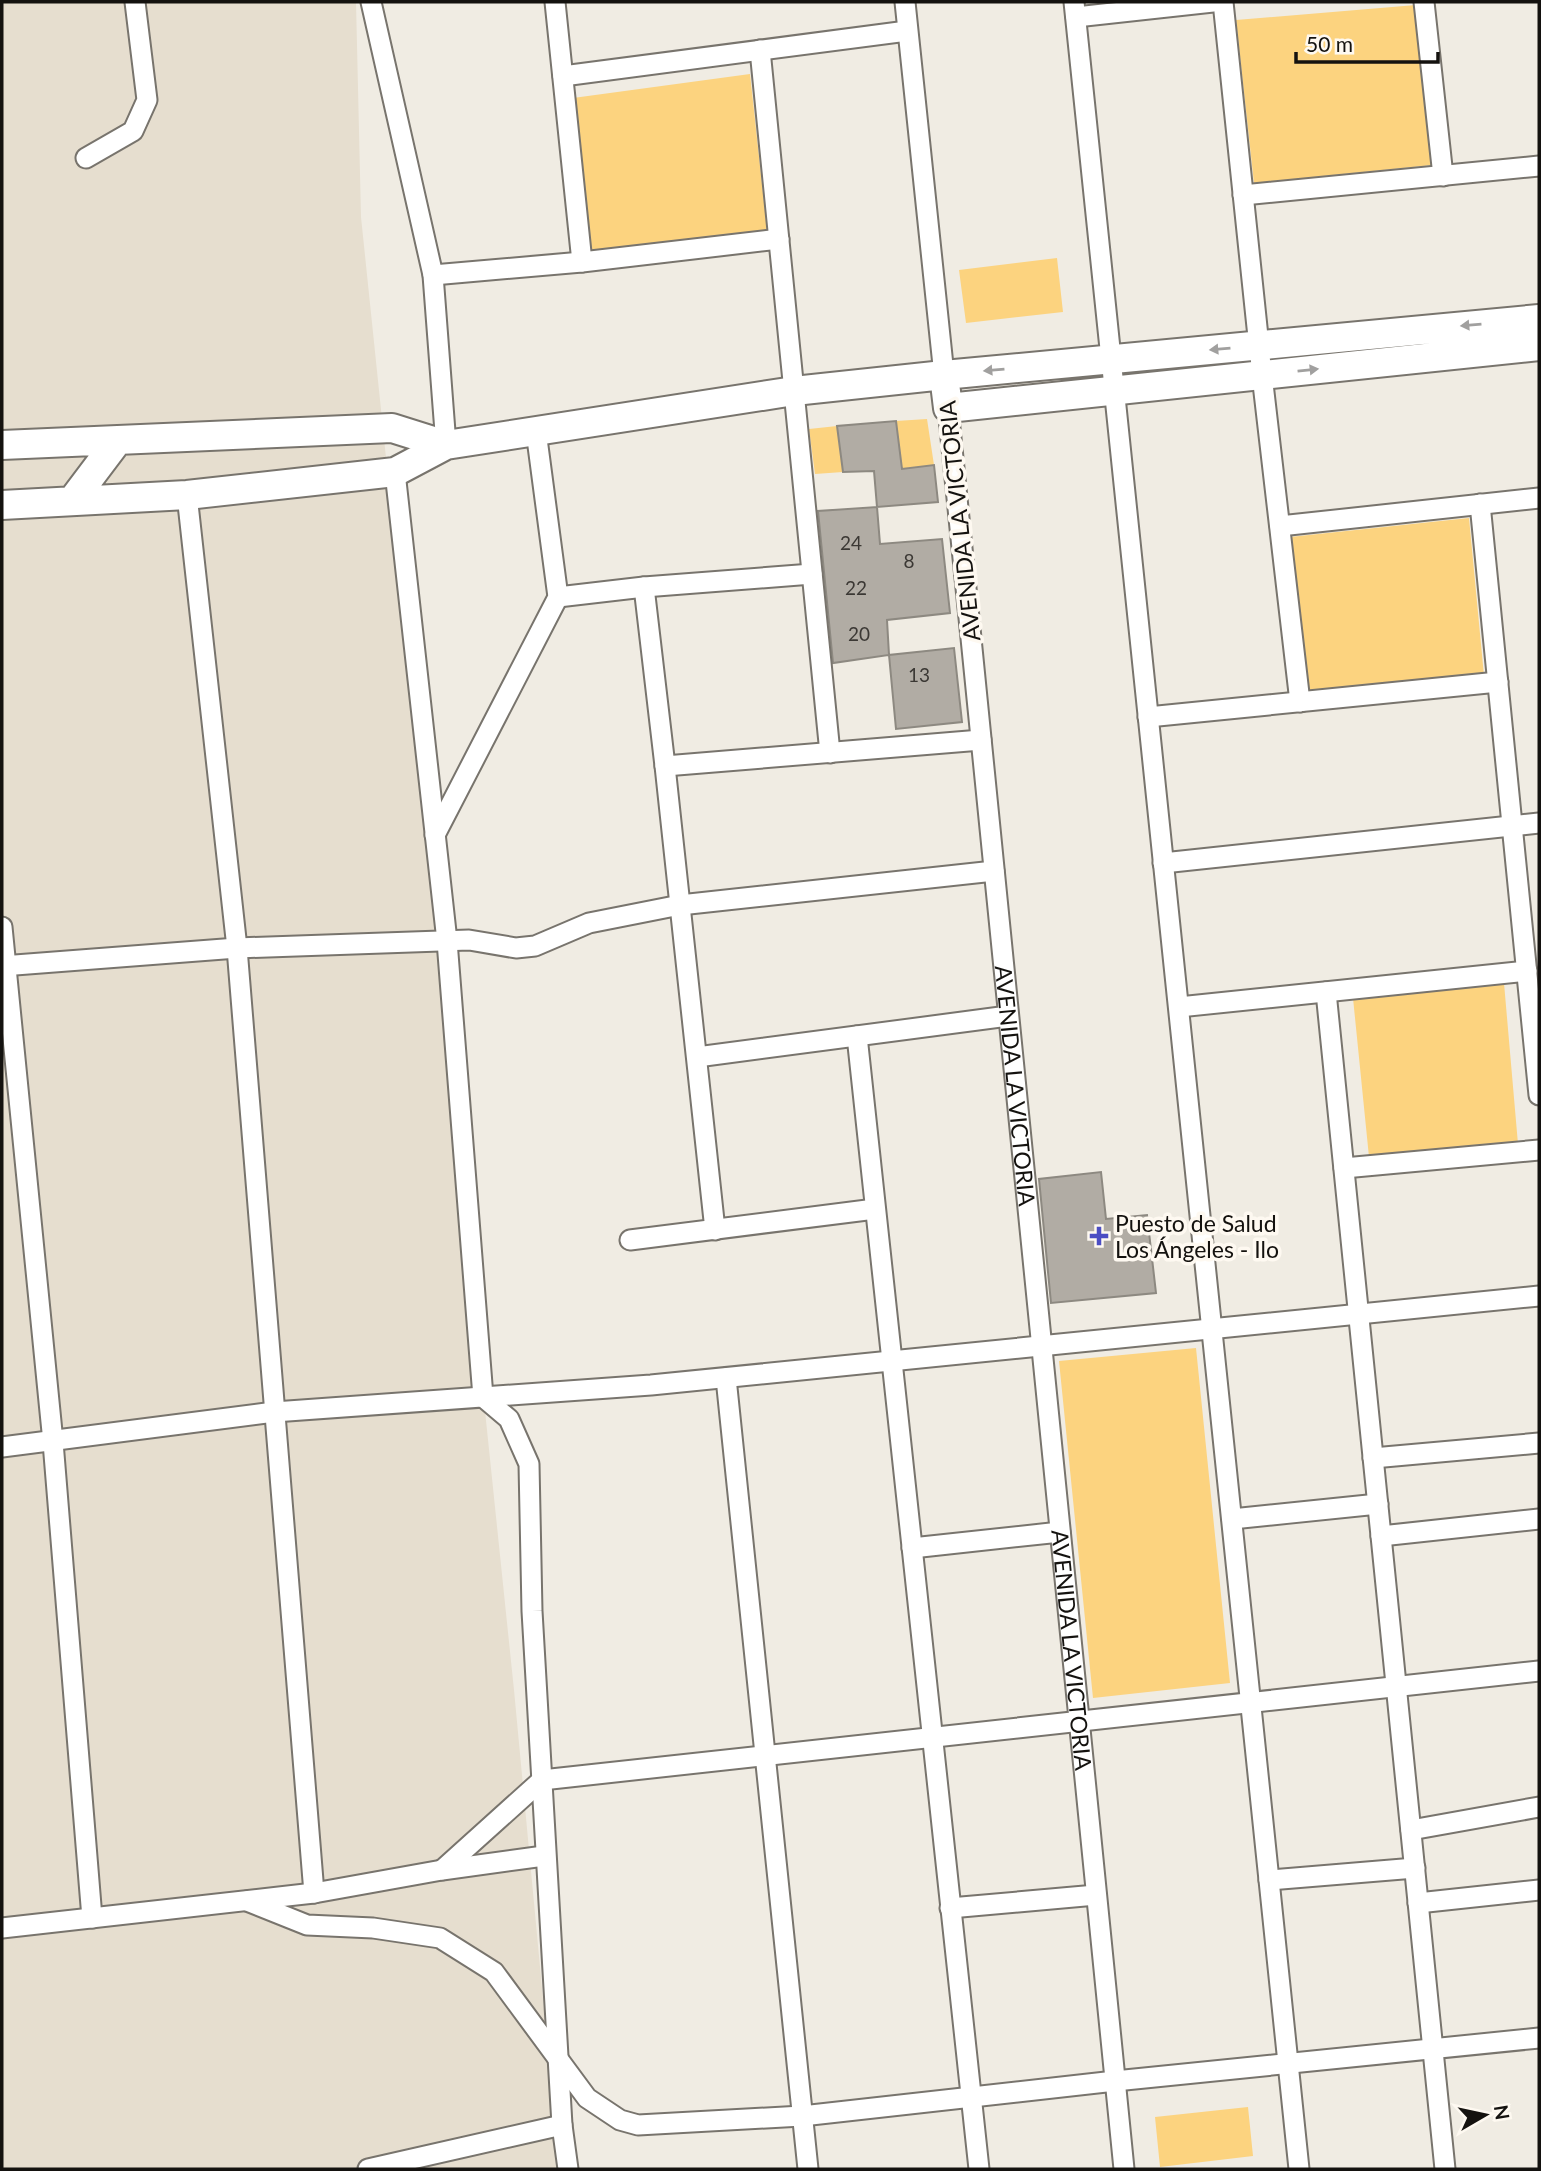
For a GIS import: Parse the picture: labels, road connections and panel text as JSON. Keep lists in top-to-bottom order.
{
  "streets": {
    "street": ["AVENIDA LA VICTORIA"]
  },
  "places": {
    "health": ["Puesto de Salud Los Ángeles - Ilo"]
  },
  "house_numbers": [
    "24",
    "8",
    "22",
    "20",
    "13"
  ],
  "scale_bar": "50 m",
  "north": "right"
}
